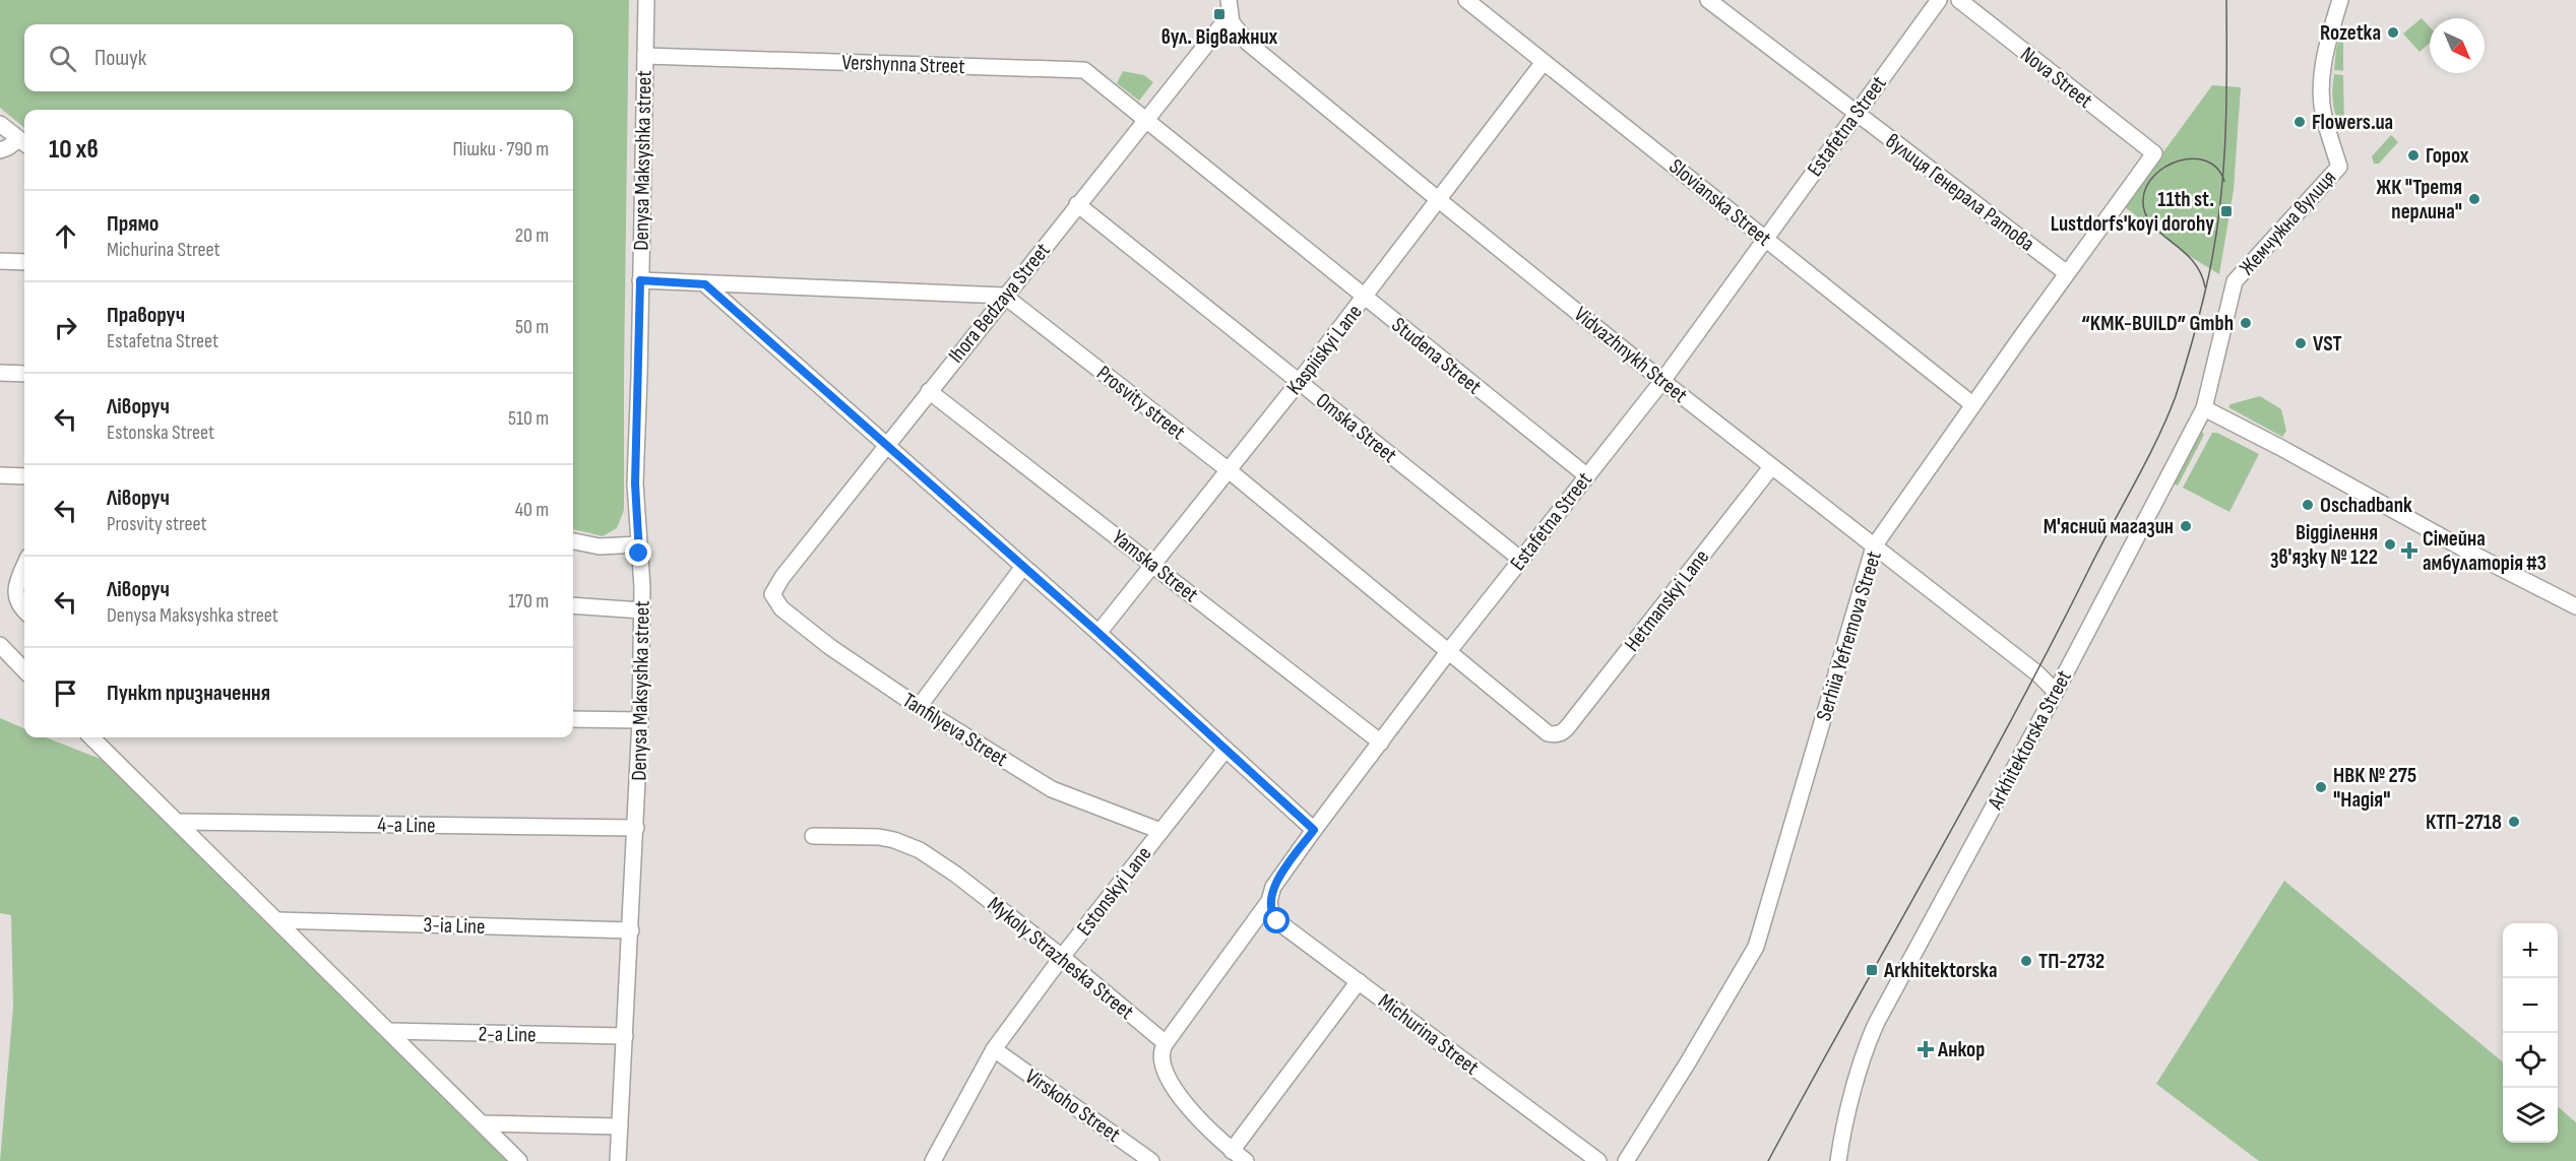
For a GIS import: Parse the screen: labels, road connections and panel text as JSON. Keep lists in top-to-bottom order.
{
  "streets": {
    "street": [
      "Vershynna Street",
      "Nova Street",
      "Estafetna Street",
      "Denysa Maksyshka street",
      "вулиця Генерала Ратова",
      "Slovianska Street",
      "Жемчужна вулиця",
      "Ihora Bedzaya Street",
      "Kaspiiskyi Lane",
      "Vidvazhnykh Street",
      "Studena Street",
      "Prosvity street",
      "Omska Street",
      "Yamska Street",
      "Hetmanskyi Lane",
      "Serhiia Yefremova Street",
      "Tanfilyeva Street",
      "Arkhitektorska Street",
      "4-a Line",
      "Estonskyi Lane",
      "3-ia Line",
      "Mykoly Strazheska Street",
      "2-a Line",
      "Michurina Street",
      "Virskoho Street"
    ]
  },
  "crossings": [
    ["Vershynna Street", "Denysa Maksyshka street"],
    ["Vershynna Street", "Ihora Bedzaya Street"],
    ["Vershynna Street", "Studena Street"],
    ["Nova Street", "Serhiia Yefremova Street"],
    ["Estafetna Street", "вулиця Генерала Ратова"],
    ["Estafetna Street", "Slovianska Street"],
    ["Estafetna Street", "Vidvazhnykh Street"],
    ["Estafetna Street", "Studena Street"],
    ["Estafetna Street", "Prosvity street"],
    ["Estafetna Street", "Omska Street"],
    ["Estafetna Street", "Yamska Street"],
    ["Estafetna Street", "Mykoly Strazheska Street"],
    ["Estafetna Street", "Michurina Street"],
    ["Denysa Maksyshka street", "4-a Line"],
    ["Denysa Maksyshka street", "3-ia Line"],
    ["Denysa Maksyshka street", "2-a Line"],
    ["вулиця Генерала Ратова", "Serhiia Yefremova Street"],
    ["Slovianska Street", "Kaspiiskyi Lane"],
    ["Slovianska Street", "Serhiia Yefremova Street"],
    ["Жемчужна вулиця", "Arkhitektorska Street"],
    ["Ihora Bedzaya Street", "Vidvazhnykh Street"],
    ["Ihora Bedzaya Street", "Studena Street"],
    ["Ihora Bedzaya Street", "Prosvity street"],
    ["Ihora Bedzaya Street", "Omska Street"],
    ["Ihora Bedzaya Street", "Yamska Street"],
    ["Ihora Bedzaya Street", "Tanfilyeva Street"],
    ["Kaspiiskyi Lane", "Vidvazhnykh Street"],
    ["Kaspiiskyi Lane", "Studena Street"],
    ["Kaspiiskyi Lane", "Prosvity street"],
    ["Kaspiiskyi Lane", "Omska Street"],
    ["Kaspiiskyi Lane", "Yamska Street"],
    ["Vidvazhnykh Street", "Hetmanskyi Lane"],
    ["Vidvazhnykh Street", "Serhiia Yefremova Street"],
    ["Vidvazhnykh Street", "Arkhitektorska Street"],
    ["Prosvity street", "Hetmanskyi Lane"],
    ["Tanfilyeva Street", "Estonskyi Lane"],
    ["Estonskyi Lane", "Mykoly Strazheska Street"],
    ["Estonskyi Lane", "Virskoho Street"]
  ],
  "places": {
    "transit": ["вул. Відважних", "11th st. Lustdorfs'koyi dorohy", "Arkhitektorska"],
    "other": [
      "Rozetka",
      "Flowers.ua",
      "Горох",
      "ЖК \"Третя перлина\"",
      "“KMK-BUILD” Gmbh",
      "VST",
      "Oschadbank",
      "М'ясний магазин",
      "Відділення зв'язку № 122",
      "НВК № 275 \"Надія\"",
      "КТП-2718",
      "ТП-2732"
    ],
    "health": ["Сімейна амбулаторія #3", "Анкор"]
  },
  "north": "bottom right",
  "page": {
    "search": "Пошук",
    "heading": ["10 хв", "Пішки · 790 m"],
    "list": [
      ["Прямо", "Michurina Street", "20 m"],
      ["Праворуч", "Estafetna Street", "50 m"],
      ["Ліворуч", "Estonska Street", "510 m"],
      ["Ліворуч", "Prosvity street", "40 m"],
      ["Ліворуч", "Denysa Maksyshka street", "170 m"],
      "Пункт призначення"
    ],
    "map_buttons": ["+", "−"]
  }
}
